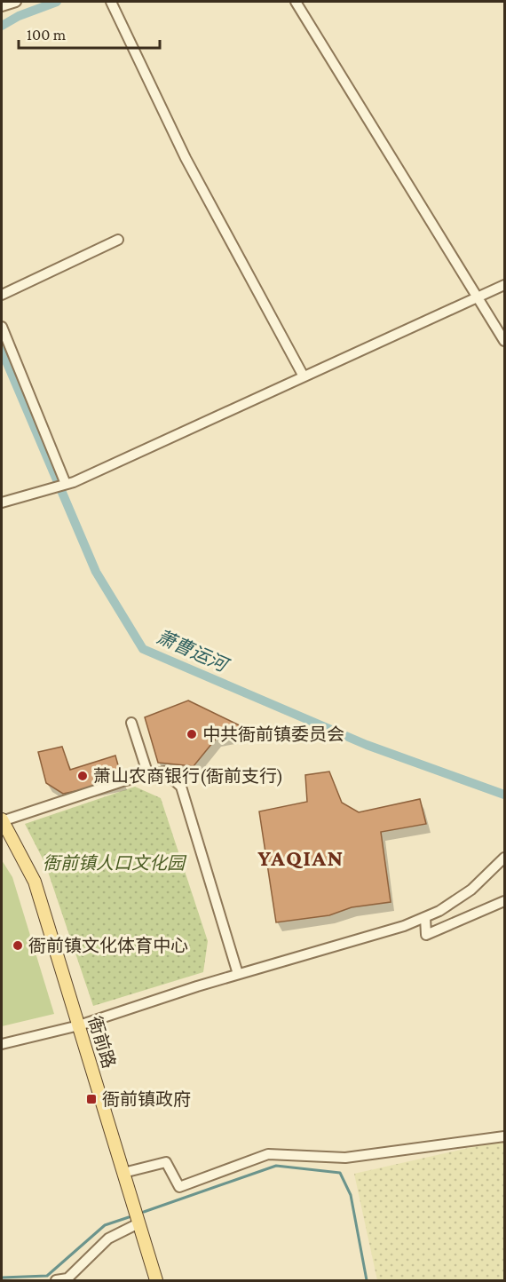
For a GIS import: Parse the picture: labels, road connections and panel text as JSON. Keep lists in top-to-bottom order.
{
  "streets": {
    "main road": ["衙前路"]
  },
  "districts": ["YAQIAN"],
  "water": ["萧曹运河"],
  "parks": ["衙前镇人口文化园"],
  "places": {
    "other": ["中共衙前镇委员会", "萧山农商银行(衙前支行)", "衙前镇文化体育中心"],
    "transit": ["衙前镇政府"]
  },
  "scale_bar": "100 m"
}
